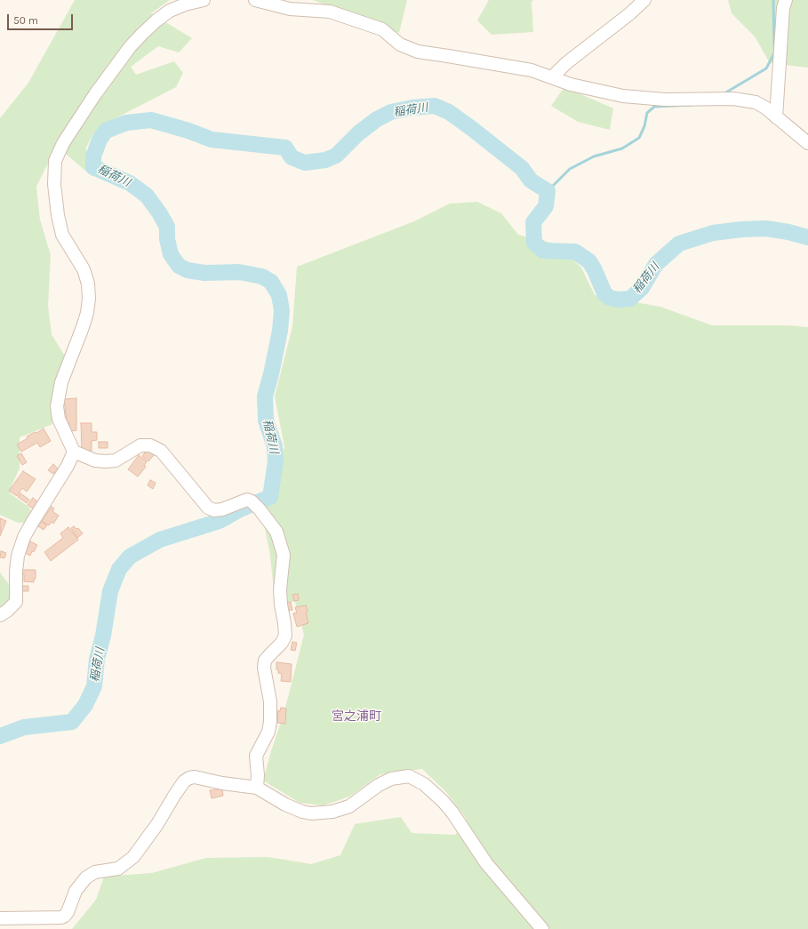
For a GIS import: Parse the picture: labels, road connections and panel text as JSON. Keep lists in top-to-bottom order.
{
  "districts": ["宮之浦町"],
  "water": ["稲荷川"],
  "scale_bar": "50 m"
}
